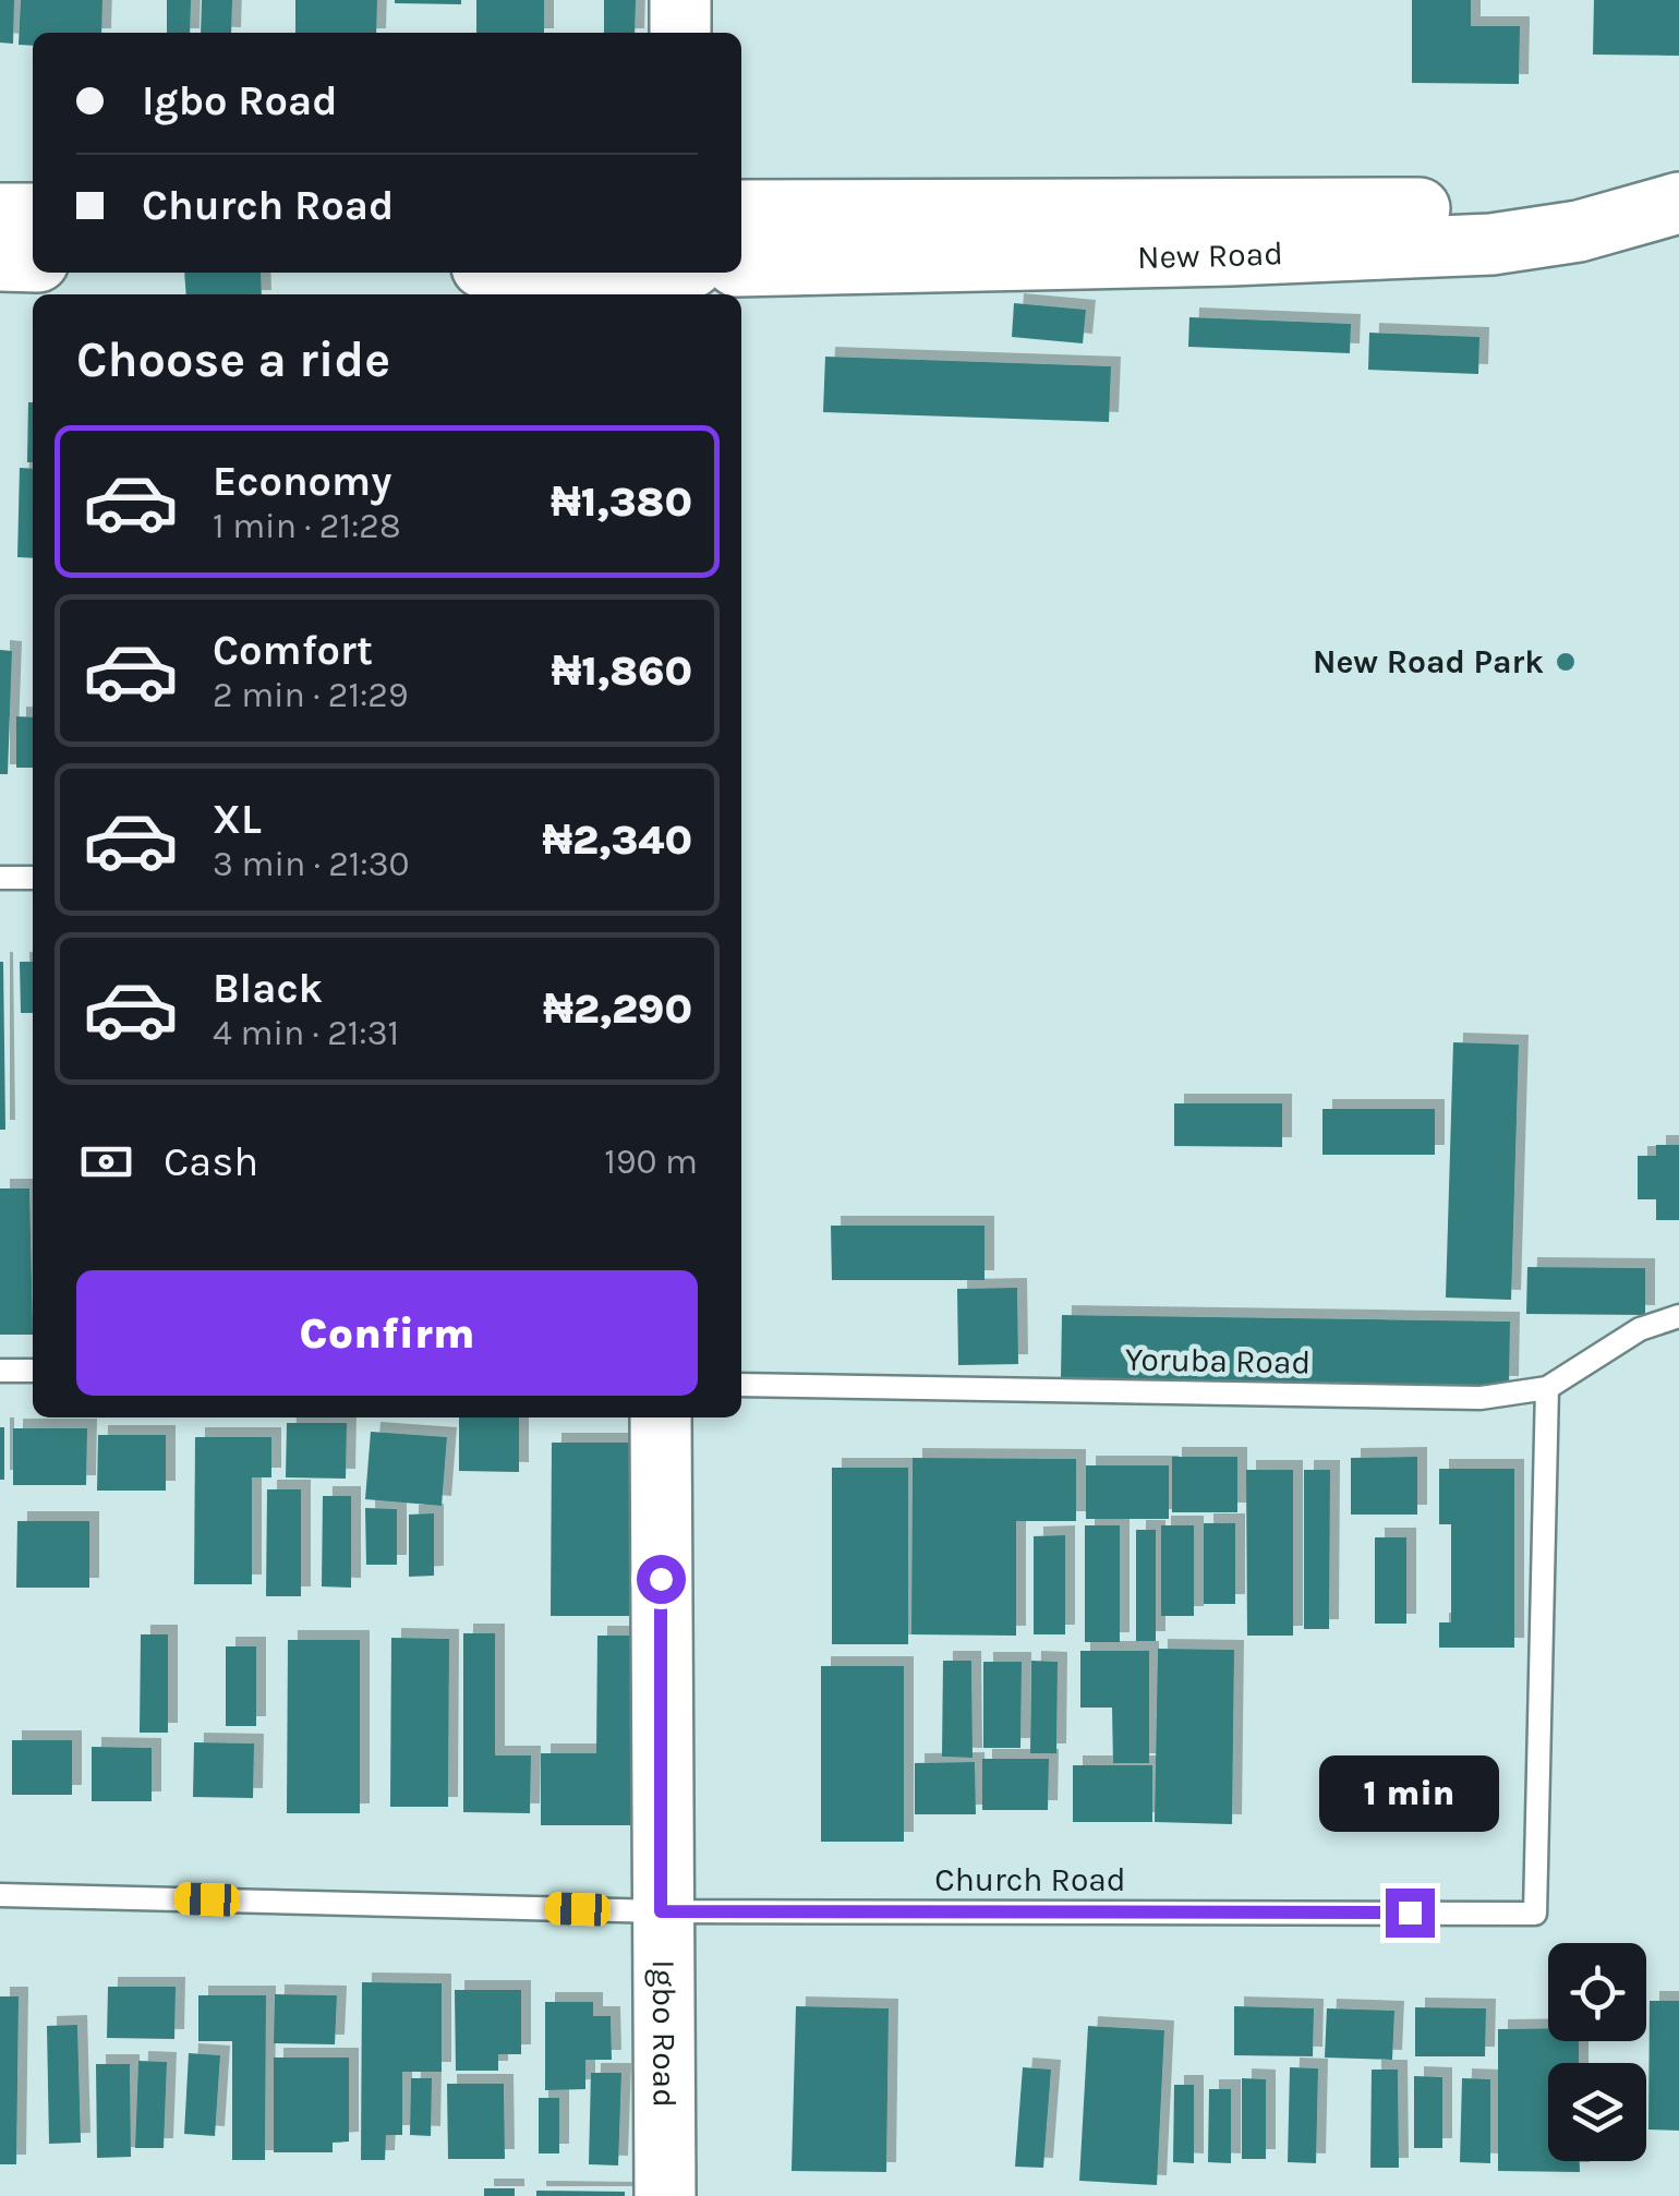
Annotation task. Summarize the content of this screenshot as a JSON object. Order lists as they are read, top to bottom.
{
  "streets": {
    "street": ["New Road", "Igbo Road"],
    "lane": ["Yoruba Road", "Church Road"]
  },
  "crossings": [
    ["Yoruba Road", "Church Road"],
    ["Church Road", "Igbo Road"]
  ],
  "places": ["New Road Park"],
  "page": {
    "banner": ["Igbo Road", "Church Road"],
    "heading": "Choose a ride",
    "list": [
      {
        "name": "Economy",
        "note": "1 min · 21:28",
        "value": "₦1,380"
      },
      {
        "name": "Comfort",
        "note": "2 min · 21:29",
        "value": "₦1,860"
      },
      {
        "name": "XL",
        "note": "3 min · 21:30",
        "value": "₦2,340"
      },
      {
        "name": "Black",
        "note": "4 min · 21:31",
        "value": "₦2,290"
      }
    ],
    "pay": ["Cash", "190 m"],
    "buttons": "Confirm",
    "bubble": "1 min"
  }
}
